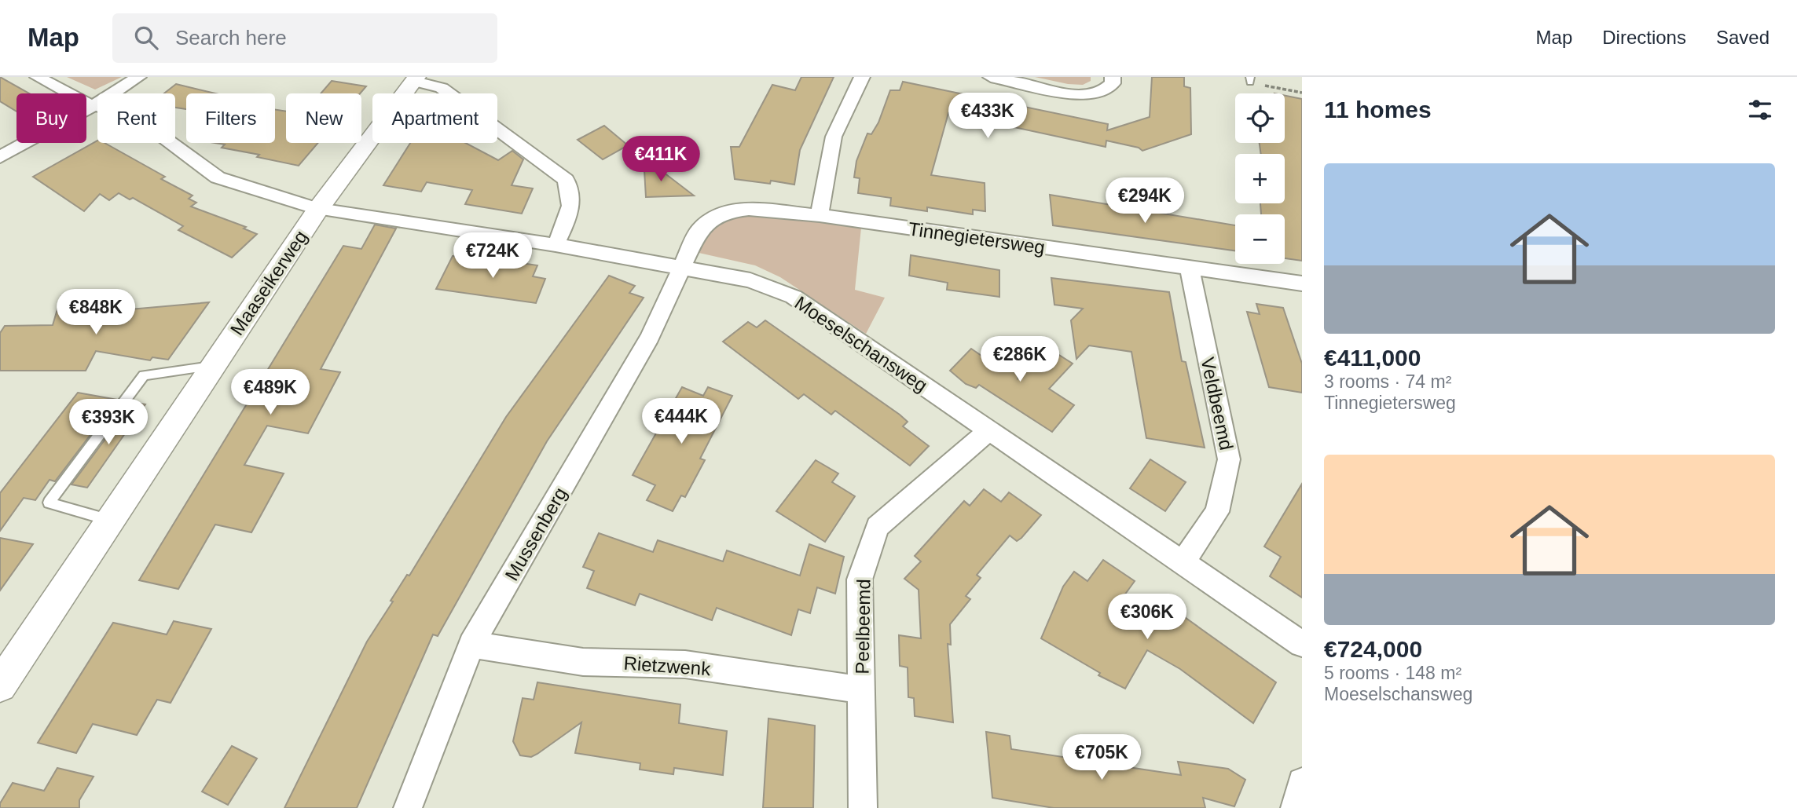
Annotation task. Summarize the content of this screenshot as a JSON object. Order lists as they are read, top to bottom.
{
  "streets": {
    "street": [
      "Tinnegietersweg",
      "Maaseikerweg",
      "Moeselschansweg",
      "Veldbeemd",
      "Mussenberg",
      "Peelbeemd",
      "Rietzwenk"
    ]
  },
  "crossings": [
    ["Tinnegietersweg", "Moeselschansweg"],
    ["Tinnegietersweg", "Veldbeemd"],
    ["Tinnegietersweg", "Mussenberg"],
    ["Maaseikerweg", "Moeselschansweg"],
    ["Moeselschansweg", "Veldbeemd"],
    ["Moeselschansweg", "Mussenberg"],
    ["Moeselschansweg", "Peelbeemd"],
    ["Mussenberg", "Rietzwenk"],
    ["Peelbeemd", "Rietzwenk"]
  ],
  "page": {
    "header": "Map",
    "search": "Search here",
    "nav": ["Map", "Directions", "Saved"],
    "heading": "11 homes",
    "price": [
      "€433K",
      "€411K",
      "€294K",
      "€724K",
      "€848K",
      "€286K",
      "€489K",
      "€444K",
      "€393K",
      "€306K",
      "€705K"
    ],
    "map_buttons": ["+", "−"],
    "chip": [
      "Buy",
      "Rent",
      "Filters",
      "New",
      "Apartment"
    ],
    "list": [
      {
        "name": "€411,000",
        "note": "3 rooms · 74 m² · Tinnegietersweg"
      },
      {
        "name": "€724,000",
        "note": "5 rooms · 148 m² · Moeselschansweg"
      }
    ]
  }
}
